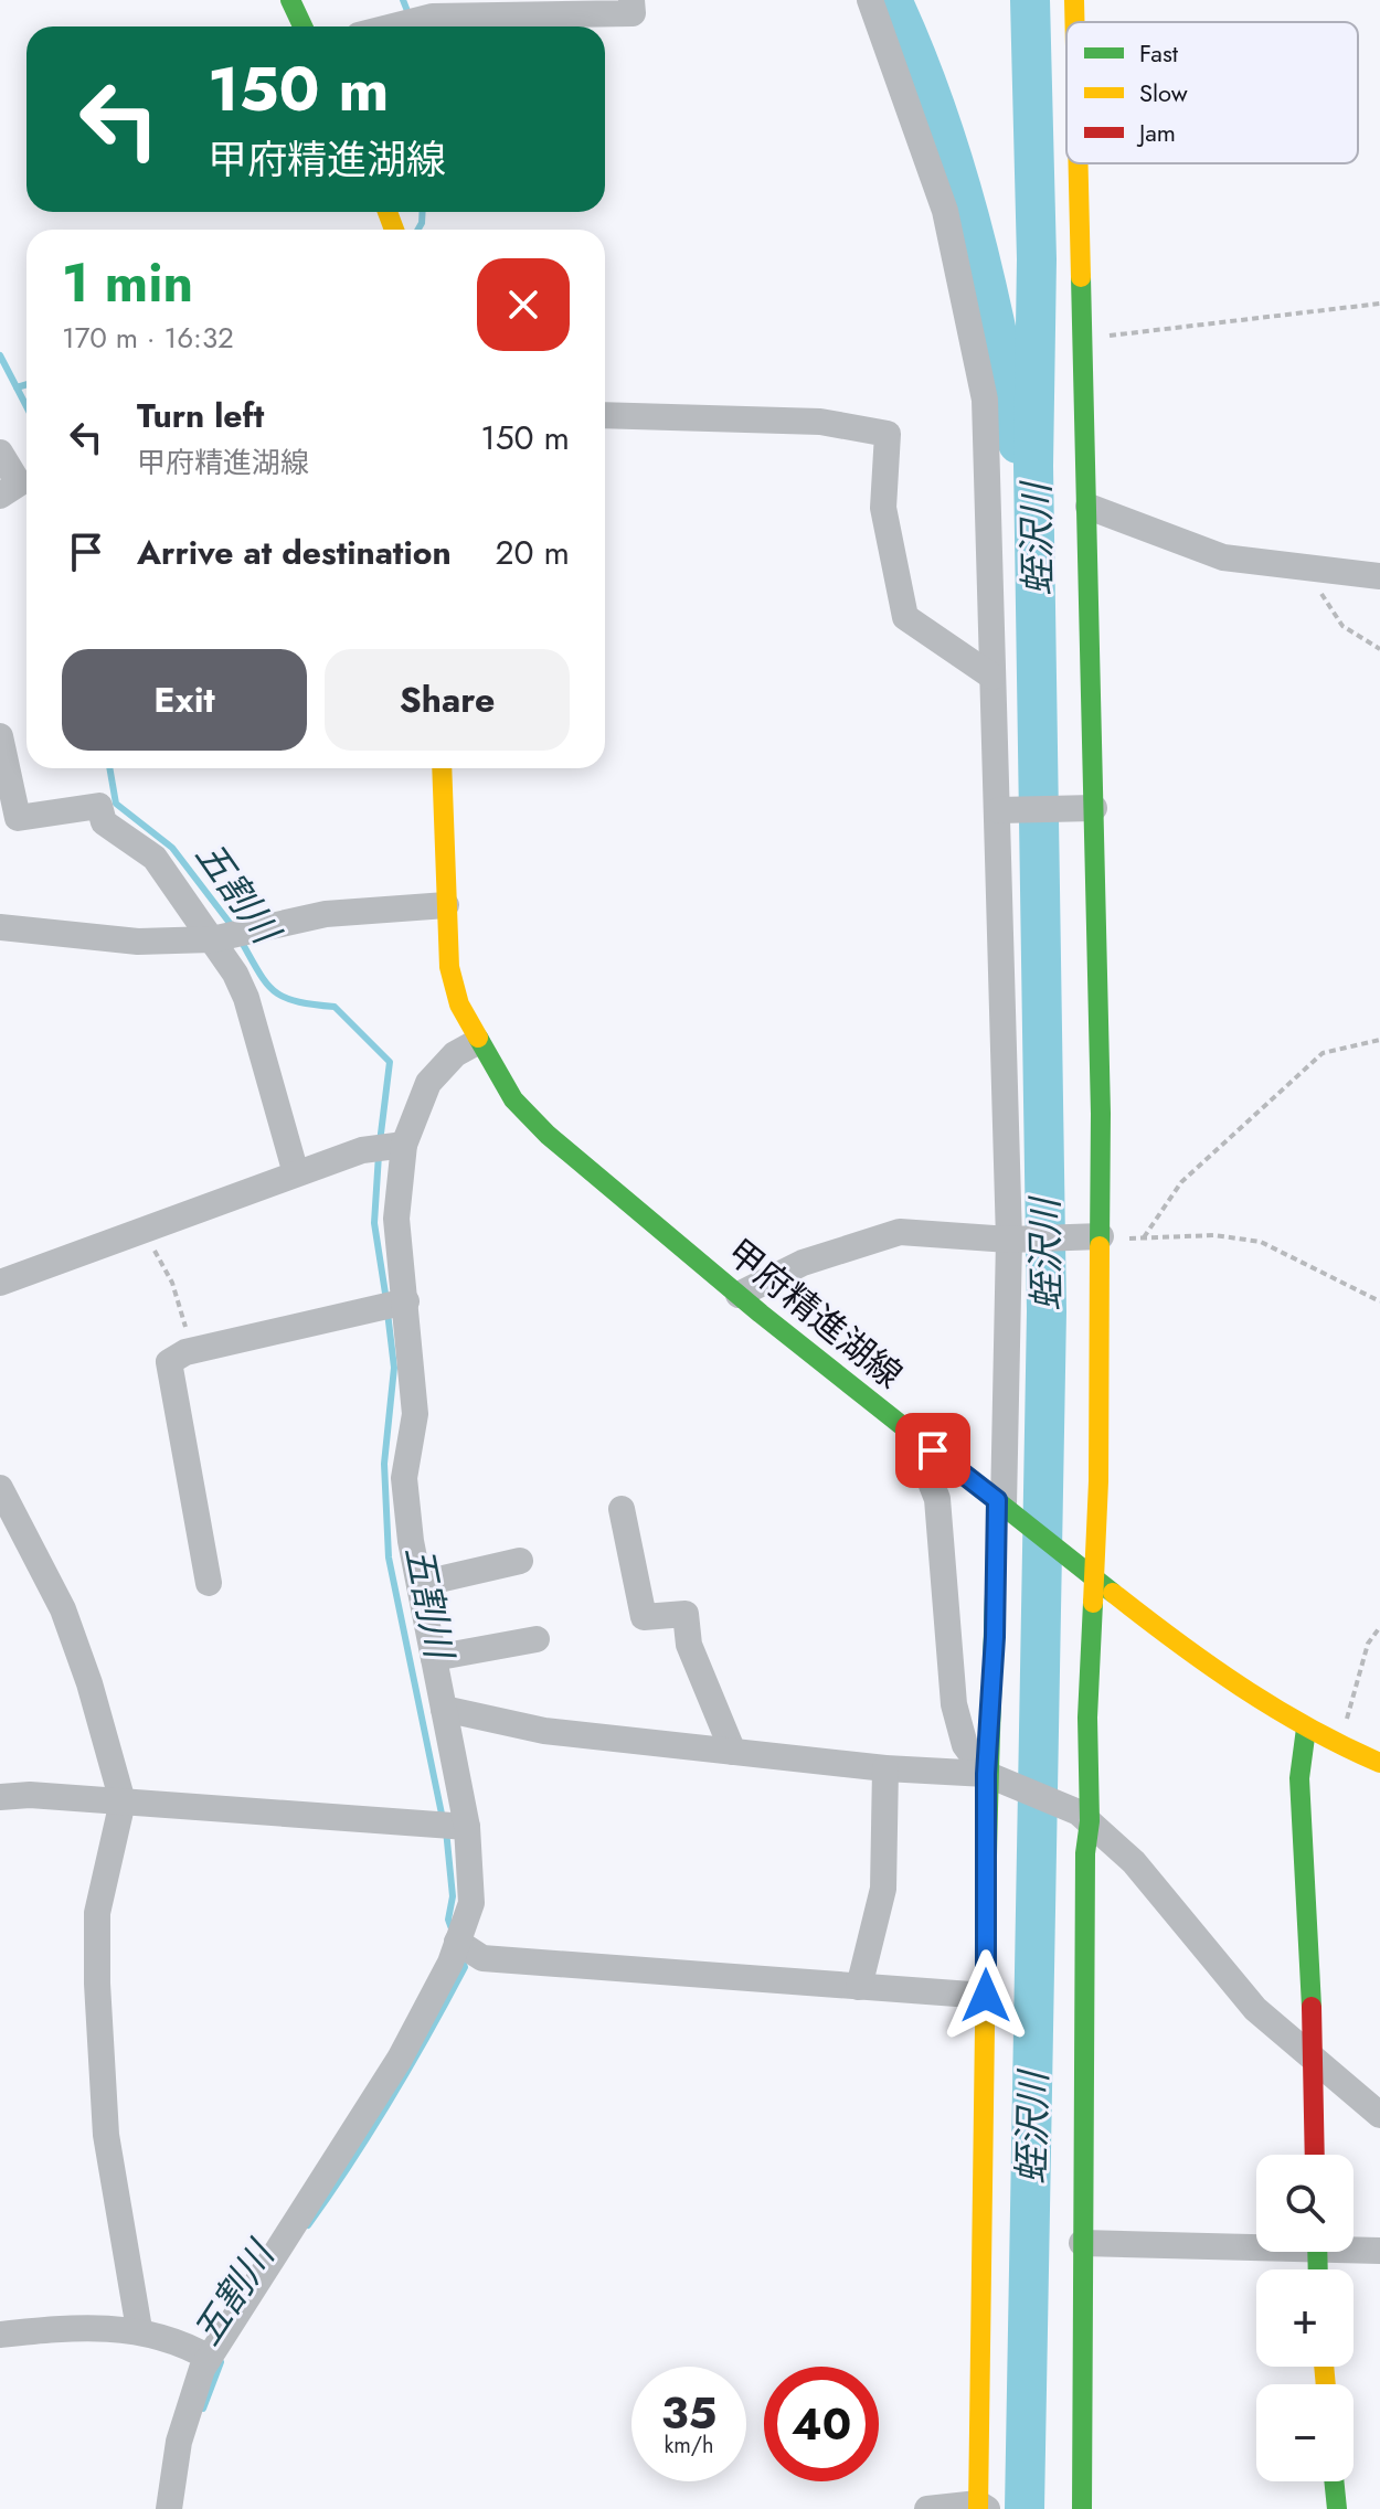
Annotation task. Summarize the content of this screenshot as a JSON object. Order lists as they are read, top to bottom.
{
  "streets": {
    "main road": ["甲府精進湖線"]
  },
  "water": ["蛭沢川", "五割川"],
  "legend": ["Fast", "Slow", "Jam"],
  "page": {
    "turn": ["150 m", "甲府精進湖線"],
    "heading": ["1 min", "170 m · 16:32"],
    "list": [
      {
        "name": "Turn left",
        "note": "甲府精進湖線",
        "value": "150 m"
      },
      {
        "name": "Arrive at destination",
        "value": "20 m"
      }
    ],
    "buttons": ["Exit", "Share"],
    "map_buttons": ["+", "−"],
    "speed": "35 km/h",
    "limit": "40"
  }
}
